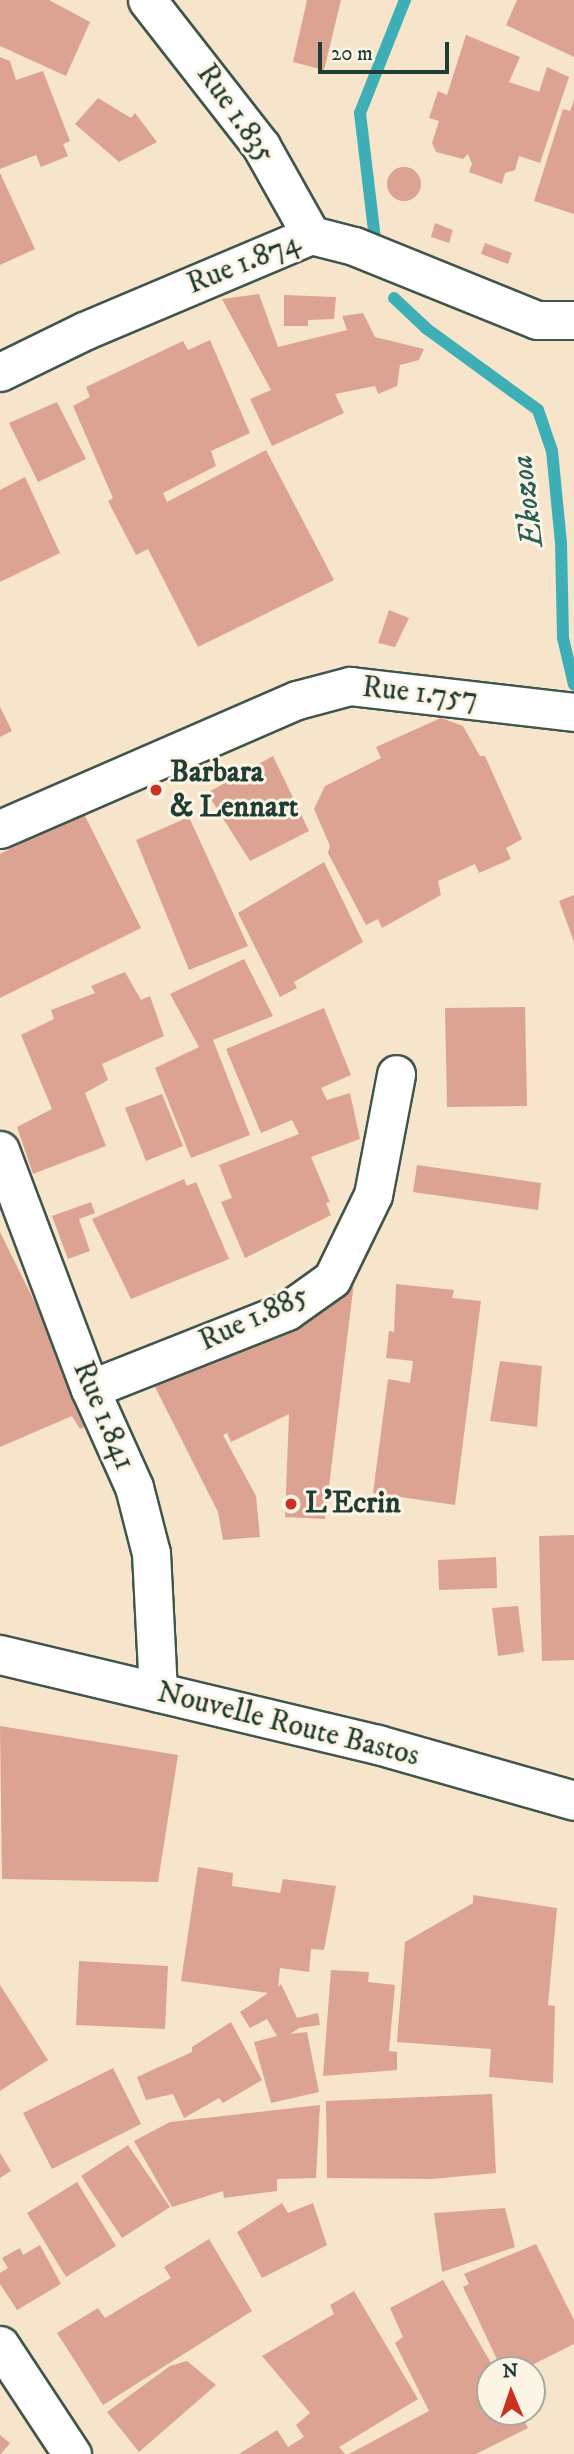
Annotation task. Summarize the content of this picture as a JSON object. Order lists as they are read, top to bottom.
{
  "streets": {
    "main road": ["Nouvelle Route Bastos"],
    "street": [
      "Rue 1.835",
      "Rue 1.874",
      "Rue 1.757",
      "Rue 1.885",
      "Rue 1.841"
    ]
  },
  "crossings": [
    ["Rue 1.835", "Rue 1.874"],
    ["Rue 1.885", "Rue 1.841"],
    ["Rue 1.841", "Nouvelle Route Bastos"]
  ],
  "water": ["Ekozoa"],
  "places": ["Barbara & Lennart", "L’Ecrin"],
  "scale_bar": "20 m",
  "north": "top"
}
